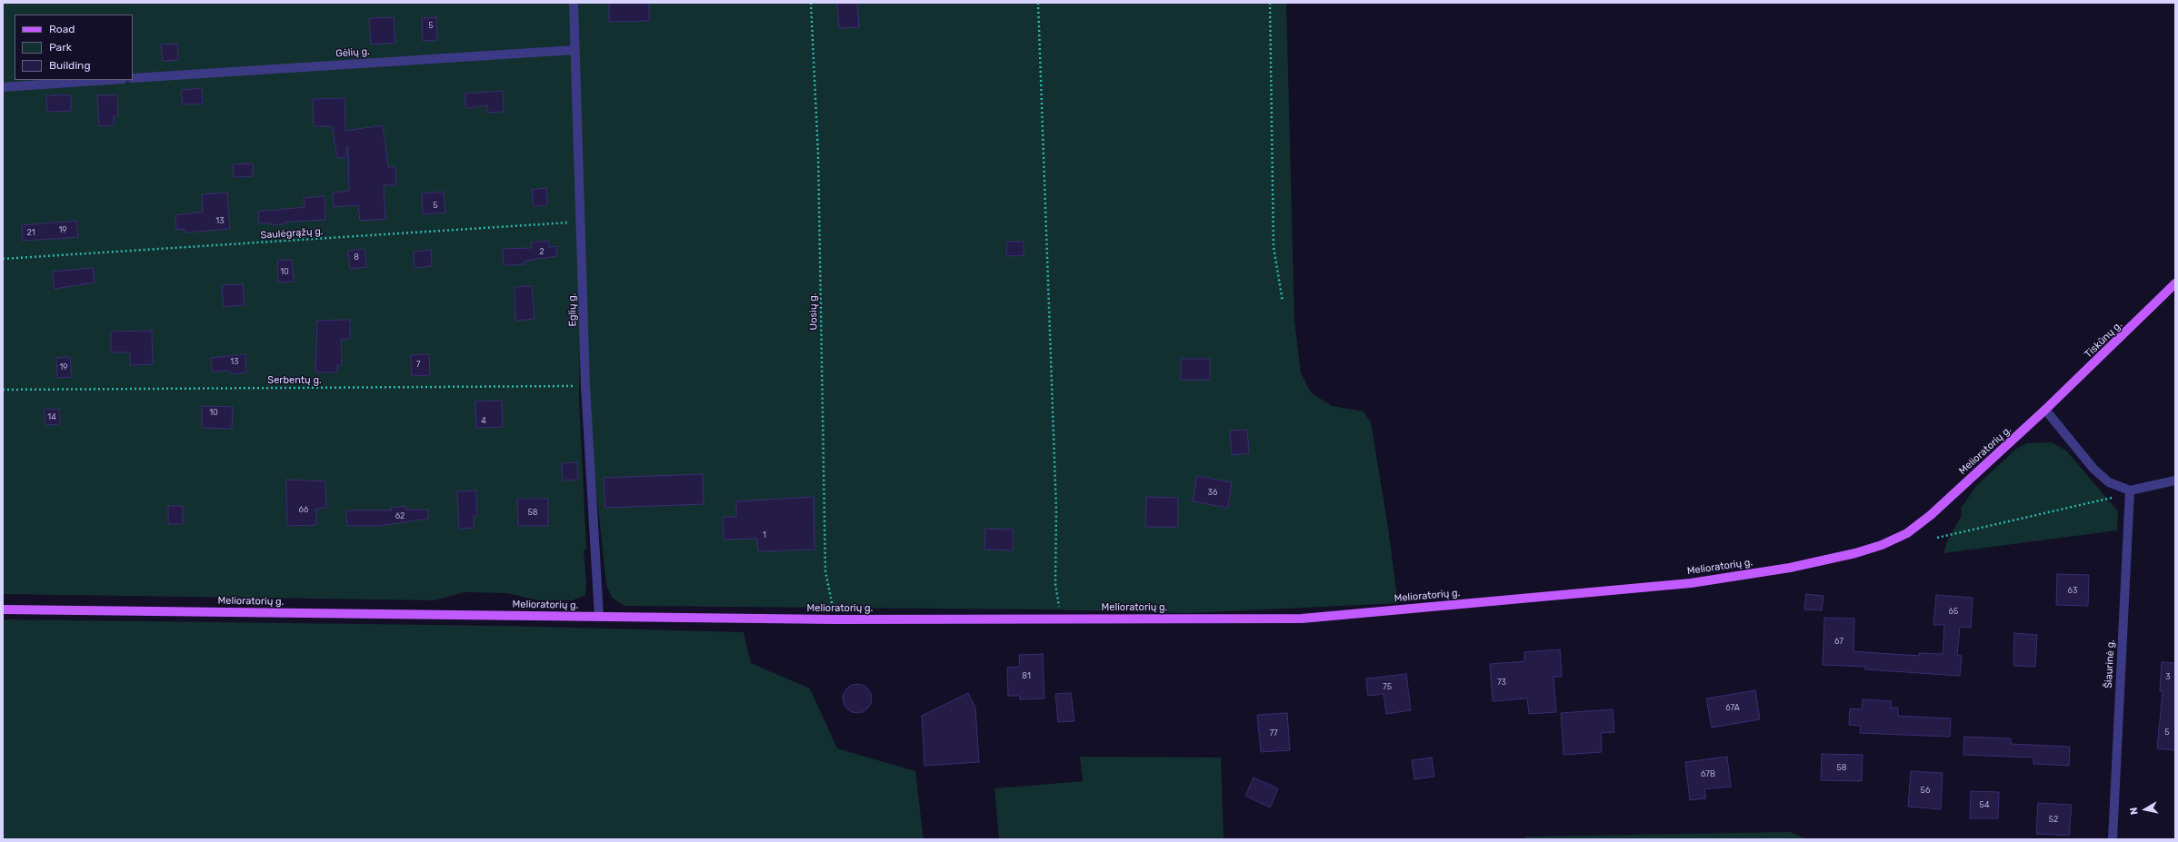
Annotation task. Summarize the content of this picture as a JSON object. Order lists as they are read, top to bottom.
{
  "streets": {
    "main road": ["Tiskūnų g.", "Melioratorių g."],
    "street": ["Gėlių g.", "Eglių g.", "Šiaurinė g."],
    "path": ["Saulėgrąžų g.", "Uosių g.", "Serbentų g."]
  },
  "crossings": [
    ["Gėlių g.", "Eglių g."],
    ["Saulėgrąžų g.", "Eglių g."],
    ["Eglių g.", "Serbentų g."],
    ["Eglių g.", "Melioratorių g."],
    ["Uosių g.", "Melioratorių g."],
    ["Tiskūnų g.", "Melioratorių g."]
  ],
  "house_numbers": [
    "5",
    "5",
    "13",
    "19",
    "21",
    "2",
    "8",
    "10",
    "13",
    "7",
    "19",
    "10",
    "14",
    "4",
    "36",
    "66",
    "58",
    "62",
    "1",
    "63",
    "65",
    "67",
    "81",
    "3",
    "73",
    "75",
    "67A",
    "5",
    "77",
    "58",
    "67B",
    "56",
    "54",
    "52"
  ],
  "legend": ["Road", "Park", "Building"],
  "north": "left"
}
